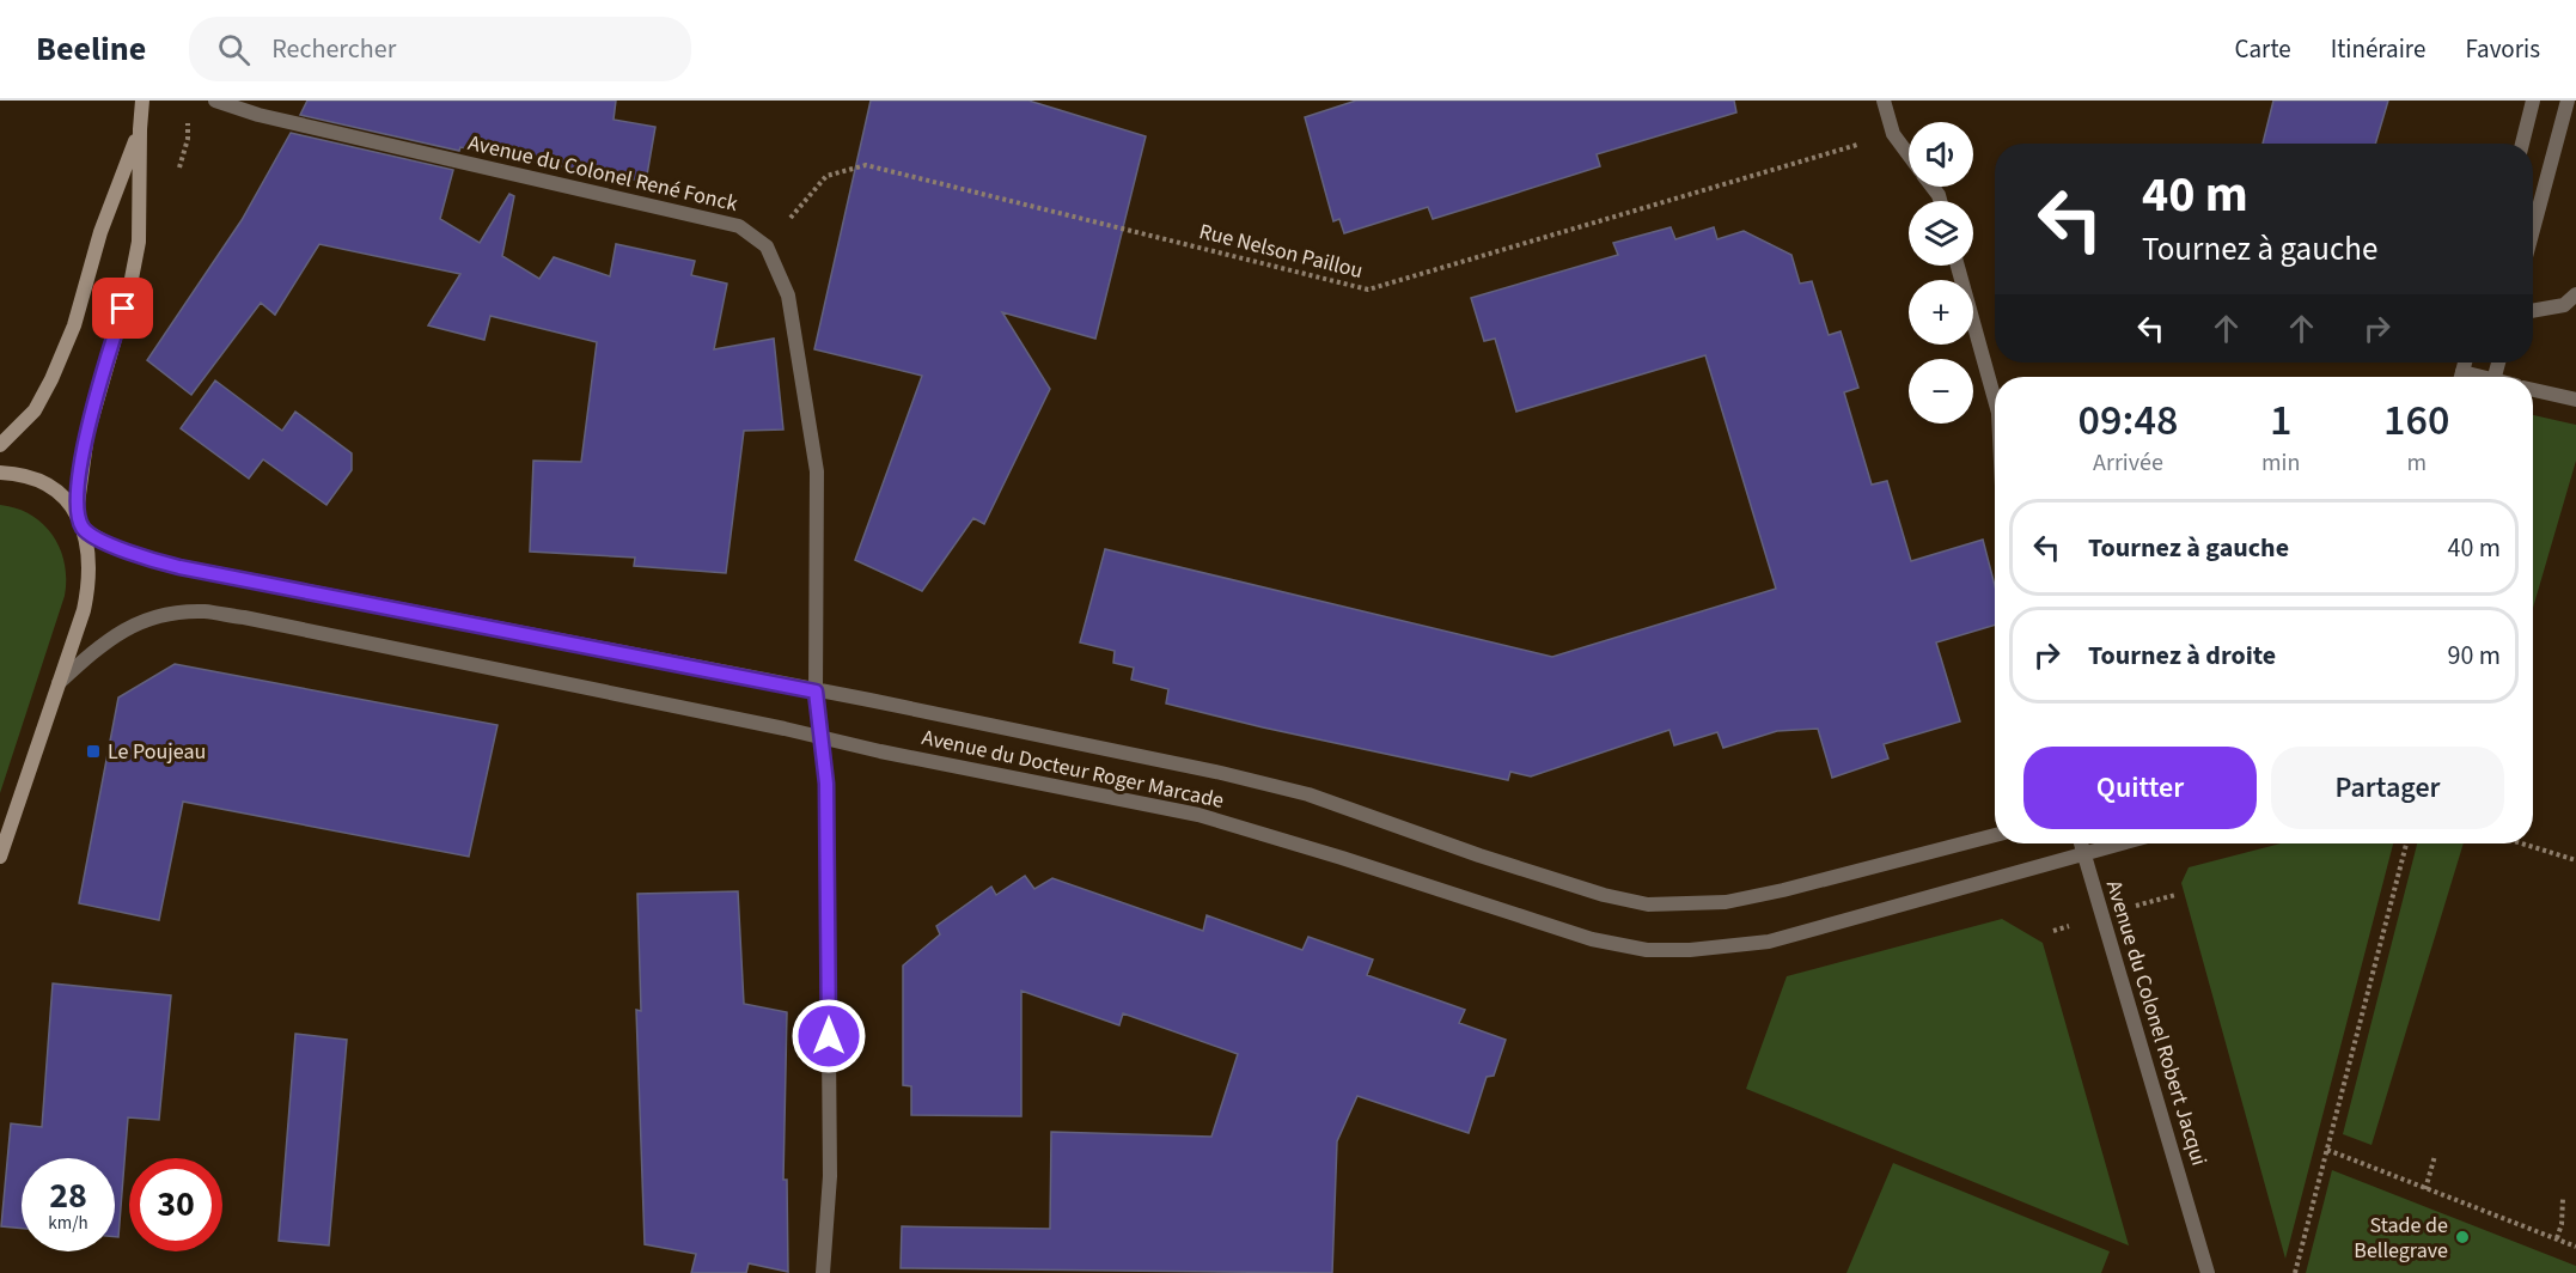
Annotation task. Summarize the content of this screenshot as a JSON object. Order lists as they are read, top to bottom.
{
  "streets": {
    "street": ["Avenue du Colonel René Fonck", "Avenue du Docteur Roger Marcade", "Avenue du Colonel Robert Jacqui"],
    "path": ["Rue Nelson Paillou"]
  },
  "crossings": [
    ["Avenue du Colonel René Fonck", "Rue Nelson Paillou"],
    ["Avenue du Docteur Roger Marcade", "Avenue du Colonel Robert Jacqui"]
  ],
  "places": {
    "transit": ["Le Poujeau"],
    "other": ["Stade de Bellegrave"]
  },
  "page": {
    "header": "Beeline",
    "search": "Rechercher",
    "nav": ["Carte", "Itinéraire", "Favoris"],
    "map_buttons": ["+", "−"],
    "turn": ["40 m", "Tournez à gauche"],
    "eta": [
      "09:48",
      "Arrivée",
      "1",
      "min",
      "160",
      "m"
    ],
    "list": [
      {
        "name": "Tournez à gauche",
        "value": "40 m"
      },
      {
        "name": "Tournez à droite",
        "value": "90 m"
      }
    ],
    "buttons": ["Quitter", "Partager"],
    "speed": "28 km/h",
    "limit": "30"
  }
}
